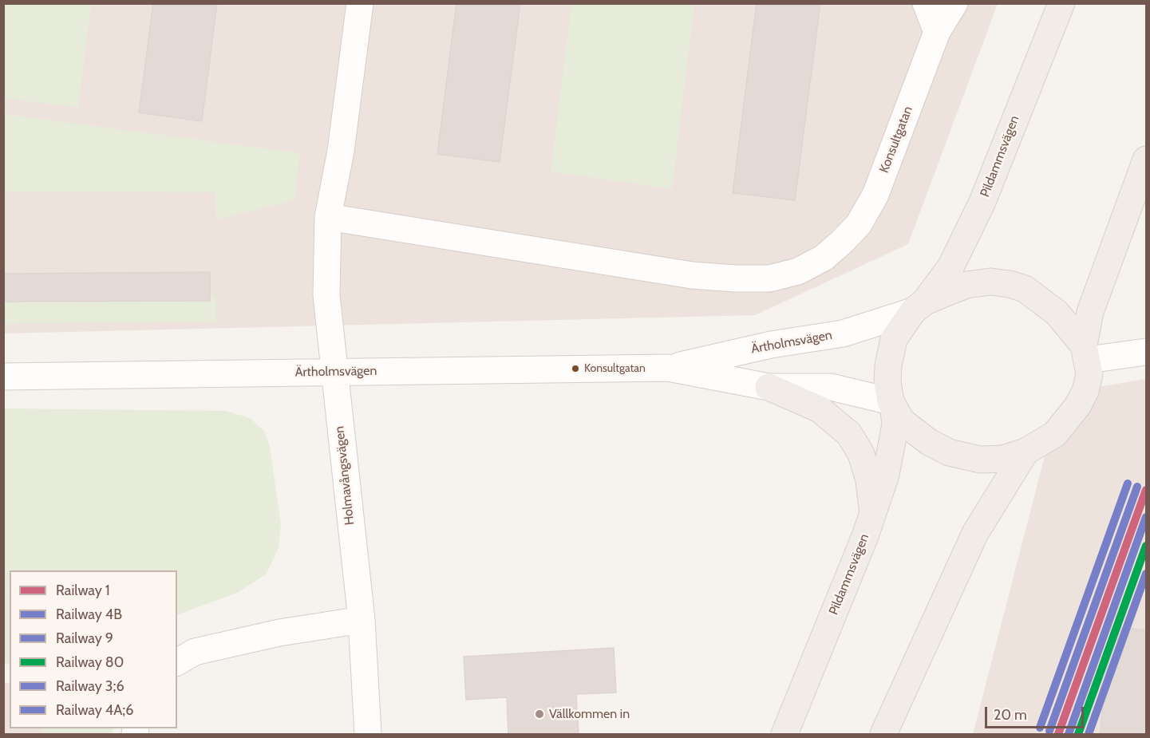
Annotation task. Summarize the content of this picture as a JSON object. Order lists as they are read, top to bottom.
{
  "streets": {
    "main road": ["Pildammsvägen", "Ärtholmsvägen"],
    "street": ["Konsultgatan", "Holmavångsvägen"]
  },
  "crossings": [
    ["Konsultgatan", "Holmavångsvägen"],
    ["Pildammsvägen", "Ärtholmsvägen"],
    ["Ärtholmsvägen", "Holmavångsvägen"]
  ],
  "places": ["Konsultgatan", "Vällkommen in"],
  "lines": [
    "rail line 3;6",
    "rail line 9",
    "rail line 1",
    "rail line 4B",
    "rail line 80",
    "rail line 4A;6"
  ],
  "legend": [
    "Railway 1",
    "Railway 4B",
    "Railway 9",
    "Railway 80",
    "Railway 3;6",
    "Railway 4A;6"
  ],
  "scale_bar": "20 m"
}
